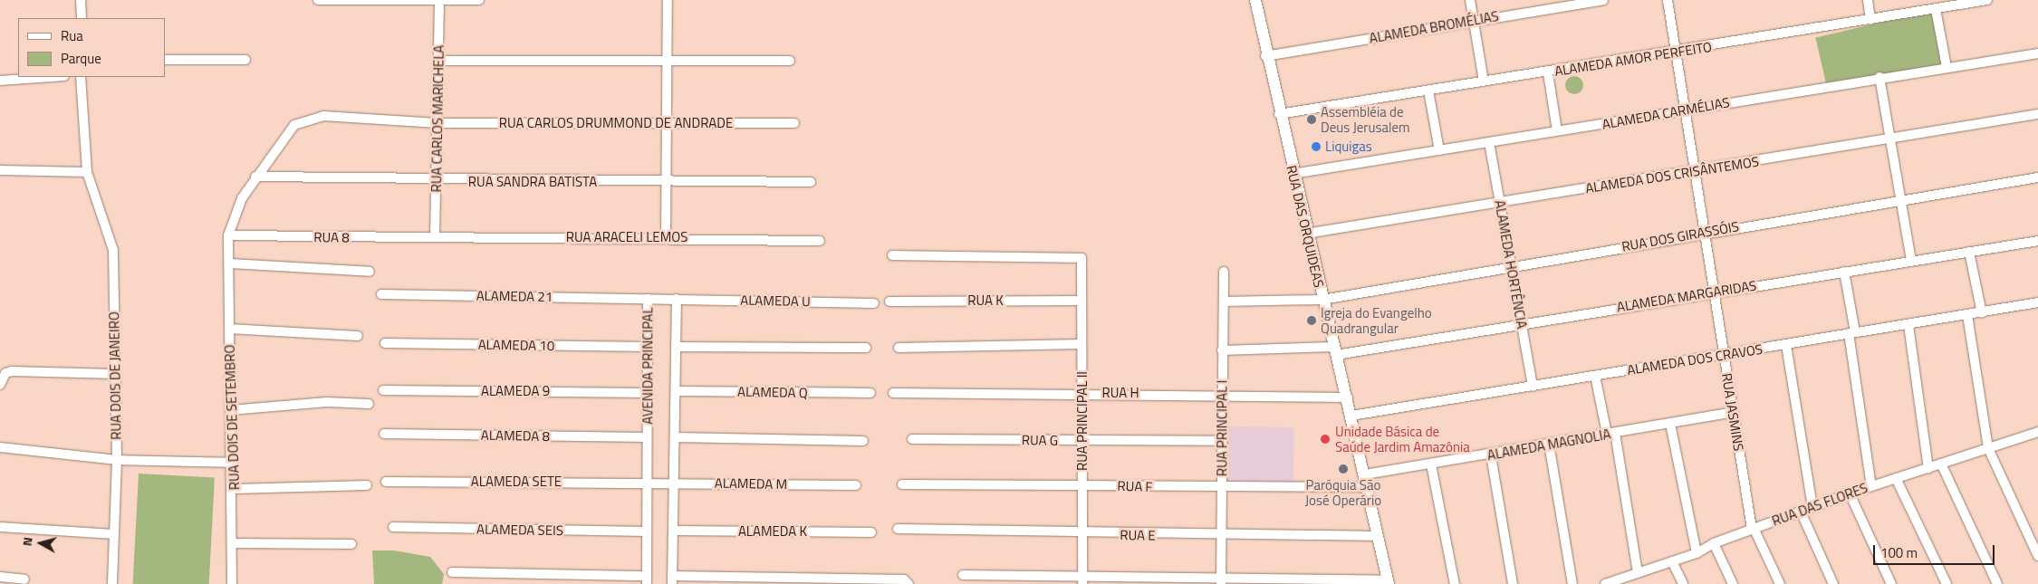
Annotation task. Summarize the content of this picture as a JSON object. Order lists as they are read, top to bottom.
{
  "streets": {
    "street": [
      "ALAMEDA BROMÉLIAS",
      "ALAMEDA AMOR PERFEITO",
      "ALAMEDA CARMÉLIAS",
      "RUA CARLOS MARICHELA",
      "RUA CARLOS DRUMMOND DE ANDRADE",
      "ALAMEDA DOS CRISÂNTEMOS",
      "RUA SANDRA BATISTA",
      "RUA DAS ORQUIDEAS",
      "RUA DOS GIRASSÓIS",
      "RUA 8",
      "RUA ARACELI LEMOS",
      "ALAMEDA HORTÊNCIA",
      "ALAMEDA 21",
      "ALAMEDA MARGARIDAS",
      "ALAMEDA U",
      "RUA K",
      "ALAMEDA 10",
      "ALAMEDA DOS CRAVOS",
      "AVENIDA PRINCIPAL",
      "RUA DOIS DE JANEIRO",
      "ALAMEDA 9",
      "ALAMEDA Q",
      "RUA H",
      "RUA JASMINS",
      "RUA DOIS DE SETEMBRO",
      "RUA PRINCIPAL II",
      "RUA PRINCIPAL I",
      "ALAMEDA 8",
      "RUA G",
      "ALAMEDA MAGNOLIA",
      "ALAMEDA SETE",
      "ALAMEDA M",
      "RUA F",
      "RUA DAS FLORES",
      "ALAMEDA SEIS",
      "ALAMEDA K",
      "RUA E"
    ]
  },
  "crossings": [
    ["ALAMEDA BROMÉLIAS", "RUA DAS ORQUIDEAS"],
    ["ALAMEDA AMOR PERFEITO", "RUA DAS ORQUIDEAS"],
    ["ALAMEDA AMOR PERFEITO", "RUA JASMINS"],
    ["ALAMEDA CARMÉLIAS", "RUA DAS ORQUIDEAS"],
    ["ALAMEDA CARMÉLIAS", "ALAMEDA HORTÊNCIA"],
    ["ALAMEDA CARMÉLIAS", "RUA JASMINS"],
    ["RUA CARLOS MARICHELA", "RUA CARLOS DRUMMOND DE ANDRADE"],
    ["RUA CARLOS MARICHELA", "RUA SANDRA BATISTA"],
    ["RUA CARLOS MARICHELA", "RUA 8"],
    ["RUA CARLOS MARICHELA", "RUA ARACELI LEMOS"],
    ["RUA CARLOS DRUMMOND DE ANDRADE", "RUA DOIS DE SETEMBRO"],
    ["ALAMEDA DOS CRISÂNTEMOS", "RUA DAS ORQUIDEAS"],
    ["ALAMEDA DOS CRISÂNTEMOS", "ALAMEDA HORTÊNCIA"],
    ["ALAMEDA DOS CRISÂNTEMOS", "RUA JASMINS"],
    ["RUA SANDRA BATISTA", "RUA DOIS DE SETEMBRO"],
    ["RUA DAS ORQUIDEAS", "RUA DOS GIRASSÓIS"],
    ["RUA DAS ORQUIDEAS", "ALAMEDA MARGARIDAS"],
    ["RUA DAS ORQUIDEAS", "ALAMEDA DOS CRAVOS"],
    ["RUA DAS ORQUIDEAS", "RUA H"],
    ["RUA DAS ORQUIDEAS", "ALAMEDA MAGNOLIA"],
    ["RUA DAS ORQUIDEAS", "RUA F"],
    ["RUA DAS ORQUIDEAS", "RUA E"],
    ["RUA DOS GIRASSÓIS", "ALAMEDA HORTÊNCIA"],
    ["RUA DOS GIRASSÓIS", "RUA JASMINS"],
    ["RUA DOS GIRASSÓIS", "RUA PRINCIPAL I"],
    ["RUA 8", "RUA ARACELI LEMOS"],
    ["RUA 8", "RUA DOIS DE SETEMBRO"],
    ["ALAMEDA HORTÊNCIA", "ALAMEDA MARGARIDAS"],
    ["ALAMEDA HORTÊNCIA", "ALAMEDA DOS CRAVOS"],
    ["ALAMEDA 21", "AVENIDA PRINCIPAL"],
    ["ALAMEDA MARGARIDAS", "RUA JASMINS"],
    ["ALAMEDA MARGARIDAS", "RUA PRINCIPAL I"],
    ["ALAMEDA U", "AVENIDA PRINCIPAL"],
    ["RUA K", "RUA PRINCIPAL II"],
    ["ALAMEDA 10", "AVENIDA PRINCIPAL"],
    ["ALAMEDA DOS CRAVOS", "RUA JASMINS"],
    ["AVENIDA PRINCIPAL", "ALAMEDA 9"],
    ["AVENIDA PRINCIPAL", "ALAMEDA Q"],
    ["AVENIDA PRINCIPAL", "ALAMEDA 8"],
    ["AVENIDA PRINCIPAL", "ALAMEDA SETE"],
    ["AVENIDA PRINCIPAL", "ALAMEDA M"],
    ["AVENIDA PRINCIPAL", "ALAMEDA SEIS"],
    ["AVENIDA PRINCIPAL", "ALAMEDA K"],
    ["RUA H", "RUA PRINCIPAL II"],
    ["RUA H", "RUA PRINCIPAL I"],
    ["RUA JASMINS", "ALAMEDA MAGNOLIA"],
    ["RUA JASMINS", "RUA DAS FLORES"],
    ["RUA PRINCIPAL II", "RUA G"],
    ["RUA PRINCIPAL II", "RUA F"],
    ["RUA PRINCIPAL II", "RUA E"],
    ["RUA PRINCIPAL I", "RUA G"],
    ["RUA PRINCIPAL I", "RUA F"],
    ["RUA PRINCIPAL I", "RUA E"],
    ["ALAMEDA SETE", "ALAMEDA M"]
  ],
  "places": [
    "Assembléia de Deus Jerusalem",
    "Liquigas",
    "Igreja do Evangelho Quadrangular",
    "Unidade Básica de Saúde Jardim Amazônia",
    "Paróquia São José Operário"
  ],
  "legend": ["Rua", "Parque"],
  "scale_bar": "100 m",
  "north": "left"
}
